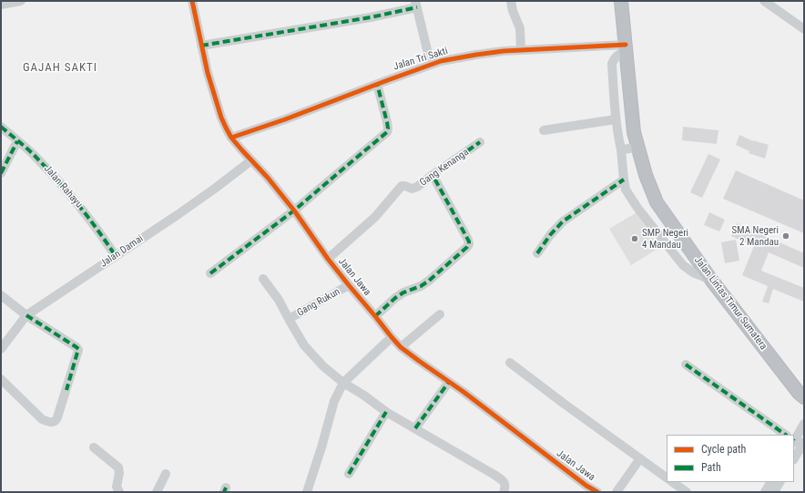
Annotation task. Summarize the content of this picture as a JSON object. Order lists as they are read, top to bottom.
{
  "streets": {
    "highway": ["Jalan Lintas Timur Sumatera"],
    "street": [
      "Jalan Tri Sakti",
      "Gang Kenanga",
      "Jalan Rahayu",
      "Jalan Damai",
      "Jalan Jawa",
      "Gang Rukun"
    ]
  },
  "crossings": [
    ["Jalan Tri Sakti", "Jalan Jawa"],
    ["Jalan Tri Sakti", "Jalan Lintas Timur Sumatera"],
    ["Gang Kenanga", "Jalan Jawa"],
    ["Jalan Rahayu", "Jalan Damai"],
    ["Jalan Damai", "Jalan Jawa"],
    ["Jalan Jawa", "Gang Rukun"]
  ],
  "districts": ["GAJAH SAKTI"],
  "places": ["SMA Negeri 2 Mandau", "SMP Negeri 4 Mandau"],
  "legend": ["Cycle path", "Path"]
}
